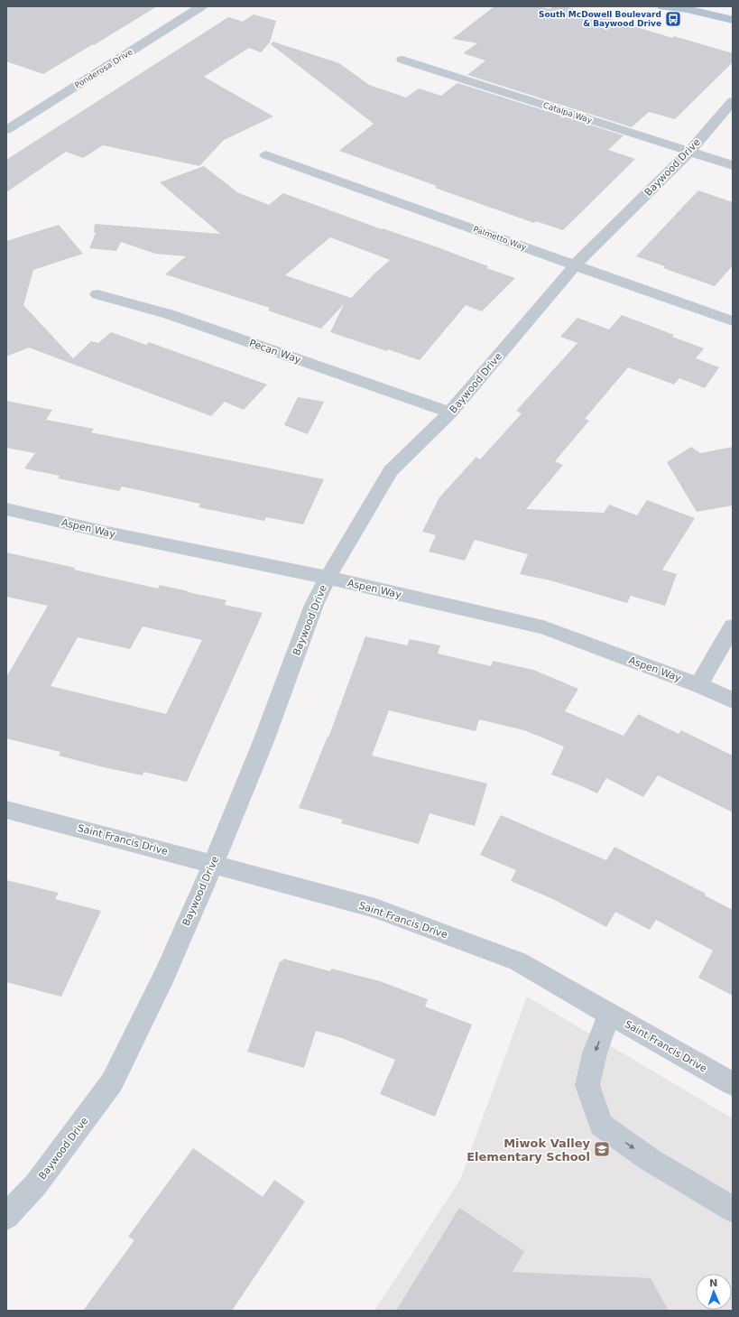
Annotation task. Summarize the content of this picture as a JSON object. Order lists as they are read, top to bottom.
{
  "streets": {
    "street": [
      "Ponderosa Drive",
      "Catalpa Way",
      "Baywood Drive",
      "Palmetto Way",
      "Pecan Way",
      "Aspen Way",
      "Saint Francis Drive"
    ]
  },
  "crossings": [
    ["Catalpa Way", "Baywood Drive"],
    ["Baywood Drive", "Palmetto Way"],
    ["Baywood Drive", "Pecan Way"],
    ["Baywood Drive", "Aspen Way"],
    ["Baywood Drive", "Saint Francis Drive"]
  ],
  "places": {
    "bus stop": ["South McDowell Boulevard & Baywood Drive"],
    "school or university": ["Miwok Valley Elementary School"]
  },
  "north": "top"
}
